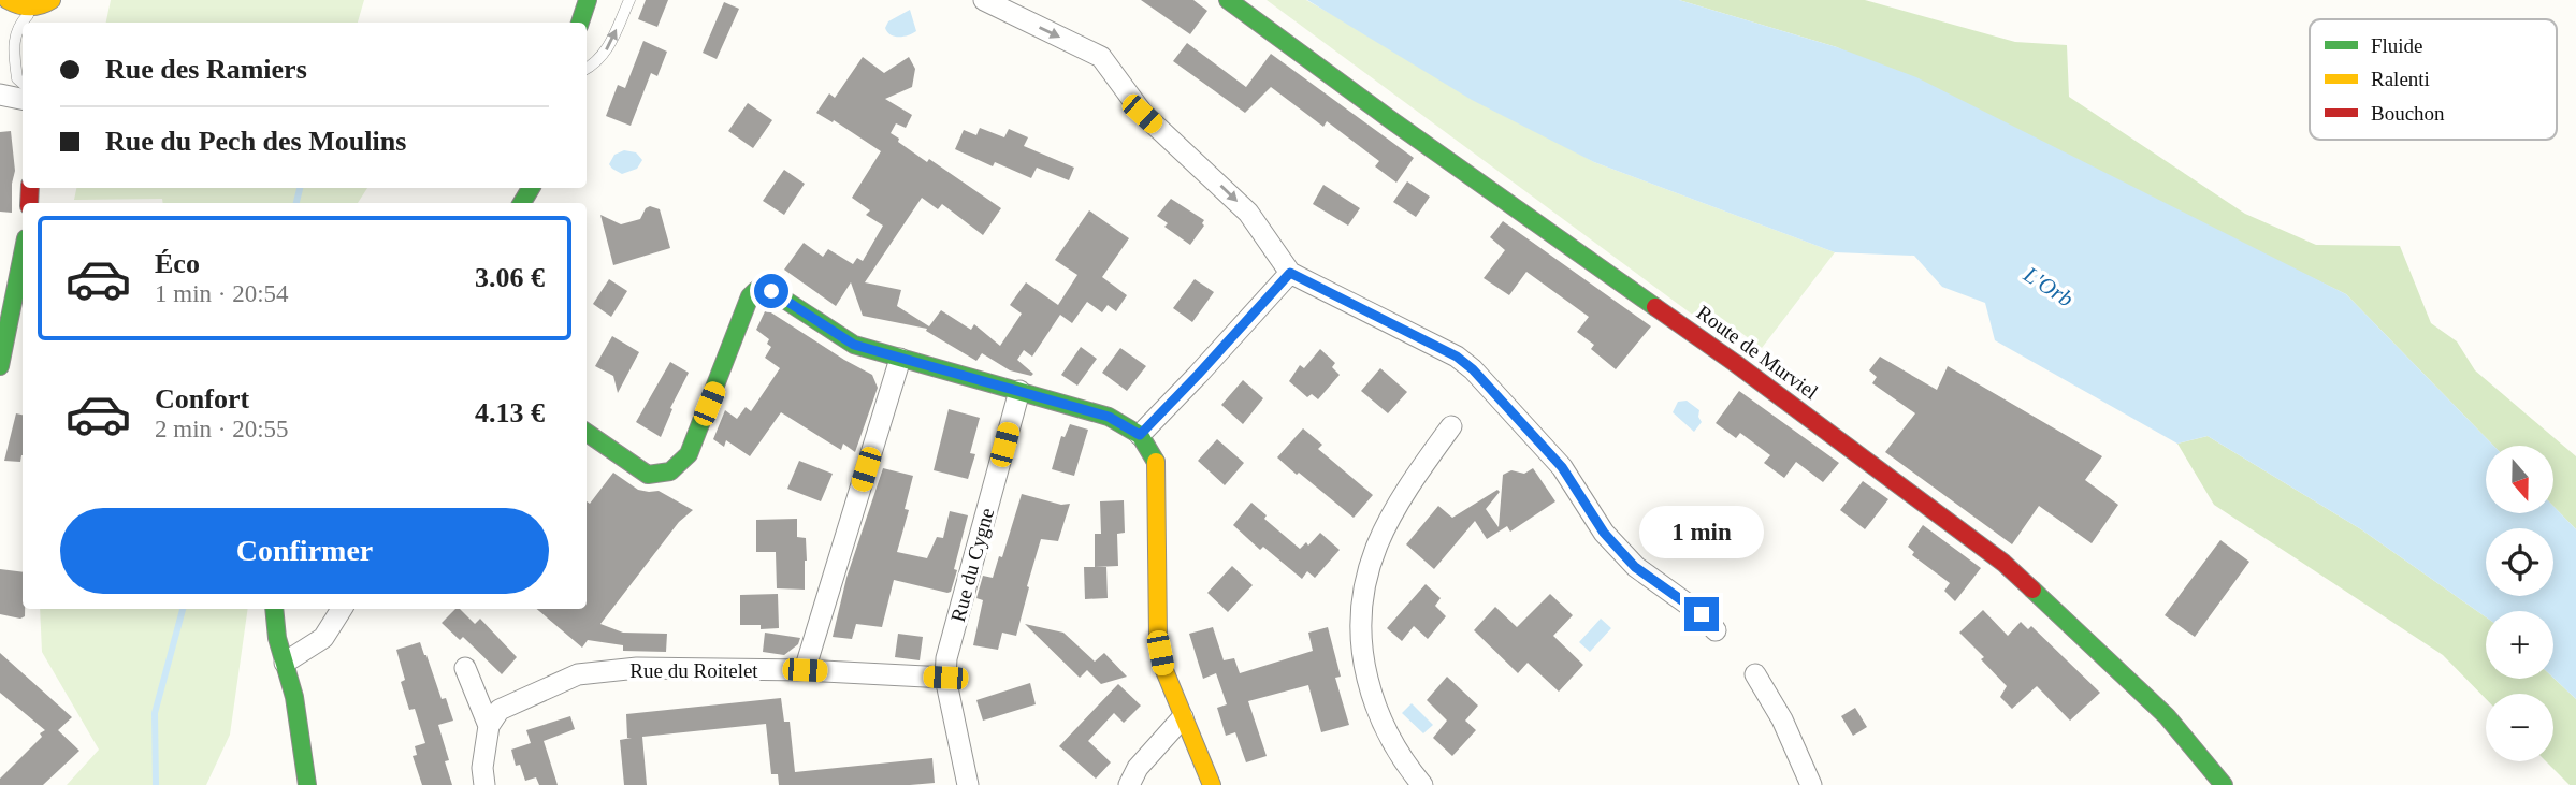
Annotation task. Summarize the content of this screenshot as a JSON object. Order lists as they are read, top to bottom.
{
  "streets": {
    "street": ["Route de Murviel", "Rue du Cygne", "Rue du Roitelet"]
  },
  "crossings": [
    ["Rue du Cygne", "Rue du Roitelet"]
  ],
  "water": ["L'Orb"],
  "legend": ["Fluide", "Ralenti", "Bouchon"],
  "north": "bottom",
  "page": {
    "banner": ["Rue des Ramiers", "Rue du Pech des Moulins"],
    "list": [
      {
        "name": "Éco",
        "note": "1 min · 20:54",
        "value": "3.06 €"
      },
      {
        "name": "Confort",
        "note": "2 min · 20:55",
        "value": "4.13 €"
      }
    ],
    "map_buttons": ["+", "−"],
    "buttons": "Confirmer",
    "bubble": "1 min"
  }
}
